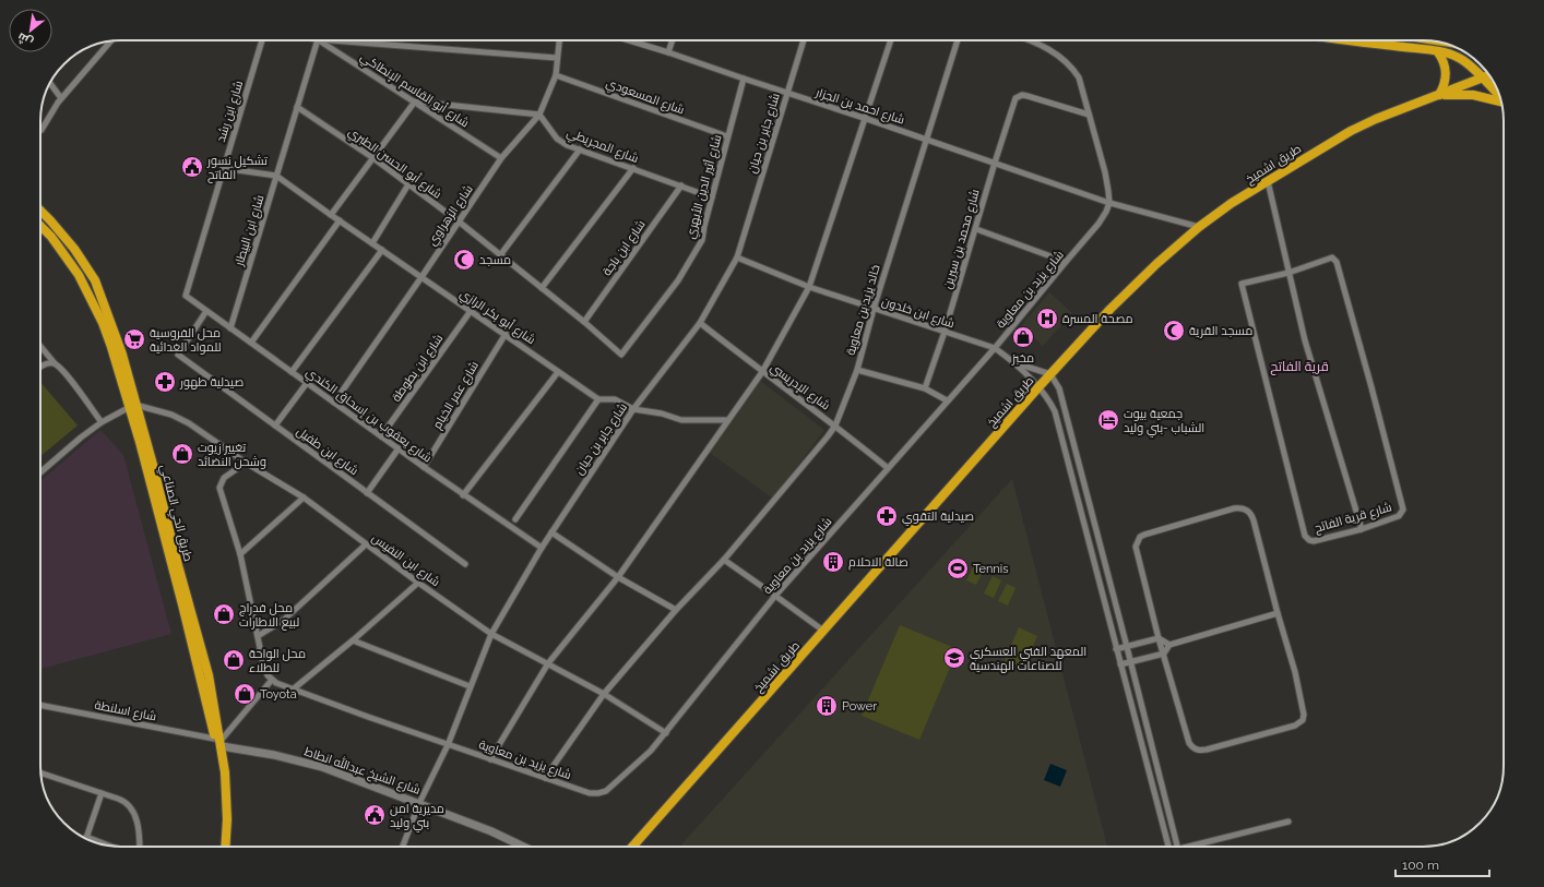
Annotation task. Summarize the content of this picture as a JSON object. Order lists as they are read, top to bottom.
{
  "streets": {
    "highway": ["طريق اشميخ", "طريق الحي الصناعي"],
    "main road": ["شارع الشيخ عبدالله انطاط"],
    "street": [
      "شارع أبو القاسم الإنطاكي",
      "شارع المسعودي",
      "شارع احمد بن الجزار",
      "شارع ابن رشد",
      "شارع جابر بن حيان",
      "شارع المجريطي",
      "شارع أبو الحسن الطبري",
      "شارع أثير الدين الأبهري",
      "شارع الزهراوي",
      "شارع ابن البيطار",
      "شارع محمد بن سيرين",
      "شارع ابن باجة",
      "شارع يزيد بن معاوية",
      "خالد يزيد بن معاوية",
      "شارع ابن خلدون",
      "شارع أبو بكر الرازي",
      "شارع ابن بطوطة",
      "شارع الإدريسي",
      "شارع عمر الخيام",
      "شارع يعقوب بن إسحاق الكندي",
      "شارع ابن طفيل",
      "شارع قرية الفاتح",
      "شارع ابن النفيس",
      "شارع اسلنطة"
    ]
  },
  "crossings": [
    ["شارع أبو القاسم الإنطاكي", "شارع الزهراوي"],
    ["شارع المسعودي", "شارع أثير الدين الأبهري"],
    ["شارع المسعودي", "شارع الزهراوي"],
    ["شارع احمد بن الجزار", "شارع جابر بن حيان"],
    ["شارع احمد بن الجزار", "طريق اشميخ"],
    ["شارع احمد بن الجزار", "شارع أثير الدين الأبهري"],
    ["شارع احمد بن الجزار", "شارع محمد بن سيرين"],
    ["شارع احمد بن الجزار", "شارع يزيد بن معاوية"],
    ["شارع احمد بن الجزار", "خالد يزيد بن معاوية"],
    ["شارع ابن رشد", "شارع يعقوب بن إسحاق الكندي"],
    ["شارع جابر بن حيان", "شارع يزيد بن معاوية"],
    ["شارع جابر بن حيان", "شارع ابن خلدون"],
    ["شارع جابر بن حيان", "شارع أبو بكر الرازي"],
    ["شارع جابر بن حيان", "شارع الإدريسي"],
    ["شارع جابر بن حيان", "شارع يعقوب بن إسحاق الكندي"],
    ["شارع جابر بن حيان", "شارع ابن النفيس"],
    ["شارع جابر بن حيان", "شارع الشيخ عبدالله انطاط"],
    ["شارع المجريطي", "شارع أثير الدين الأبهري"],
    ["شارع المجريطي", "شارع الزهراوي"],
    ["شارع المجريطي", "شارع ابن باجة"],
    ["شارع أبو الحسن الطبري", "شارع أثير الدين الأبهري"],
    ["شارع أبو الحسن الطبري", "شارع الزهراوي"],
    ["شارع أبو الحسن الطبري", "شارع ابن البيطار"],
    ["شارع أبو الحسن الطبري", "شارع ابن باجة"],
    ["شارع الزهراوي", "شارع أبو بكر الرازي"],
    ["شارع الزهراوي", "شارع يعقوب بن إسحاق الكندي"],
    ["شارع ابن البيطار", "شارع أبو بكر الرازي"],
    ["شارع ابن البيطار", "شارع يعقوب بن إسحاق الكندي"],
    ["شارع محمد بن سيرين", "شارع ابن خلدون"],
    ["شارع يزيد بن معاوية", "خالد يزيد بن معاوية"],
    ["شارع يزيد بن معاوية", "شارع ابن خلدون"],
    ["شارع يزيد بن معاوية", "شارع الإدريسي"],
    ["شارع يزيد بن معاوية", "شارع ابن النفيس"],
    ["خالد يزيد بن معاوية", "شارع ابن خلدون"],
    ["خالد يزيد بن معاوية", "شارع الإدريسي"],
    ["خالد يزيد بن معاوية", "شارع ابن النفيس"],
    ["شارع أبو بكر الرازي", "شارع ابن بطوطة"],
    ["شارع أبو بكر الرازي", "شارع عمر الخيام"],
    ["شارع ابن بطوطة", "شارع يعقوب بن إسحاق الكندي"],
    ["شارع عمر الخيام", "شارع يعقوب بن إسحاق الكندي"],
    ["شارع يعقوب بن إسحاق الكندي", "شارع ابن طفيل"],
    ["طريق الحي الصناعي", "شارع ابن النفيس"],
    ["طريق الحي الصناعي", "شارع اسلنطة"],
    ["طريق الحي الصناعي", "شارع الشيخ عبدالله انطاط"],
    ["شارع اسلنطة", "شارع الشيخ عبدالله انطاط"]
  ],
  "districts": ["قرية الفاتح"],
  "places": {
    "public building": ["تشكيل نسور الفاتح", "مديرية امن بني وليد"],
    "mosque": ["مسجد", "مسجد القرية"],
    "hospital": ["مصحة المسرة"],
    "shop": [
      "مخبز",
      "تغيير زيوت وشحن النضائد",
      "محل فدراج لبيع الاطارات",
      "محل الواحة للطلاء",
      "Toyota"
    ],
    "supermarket": ["محل الفروسية للمواد الغدائية"],
    "pharmacy": ["صيدلية طهور", "صيدلية التقوي"],
    "hotel": ["جمعية بيوت الشباب -بني وليد"],
    "building": ["صالة الاحلام", "Power"],
    "sports": ["Tennis"],
    "school or university": ["المعهد الفني العسكري للصناعات الهندسية"]
  },
  "scale_bar": "100 m",
  "north": "bottom left"
}
